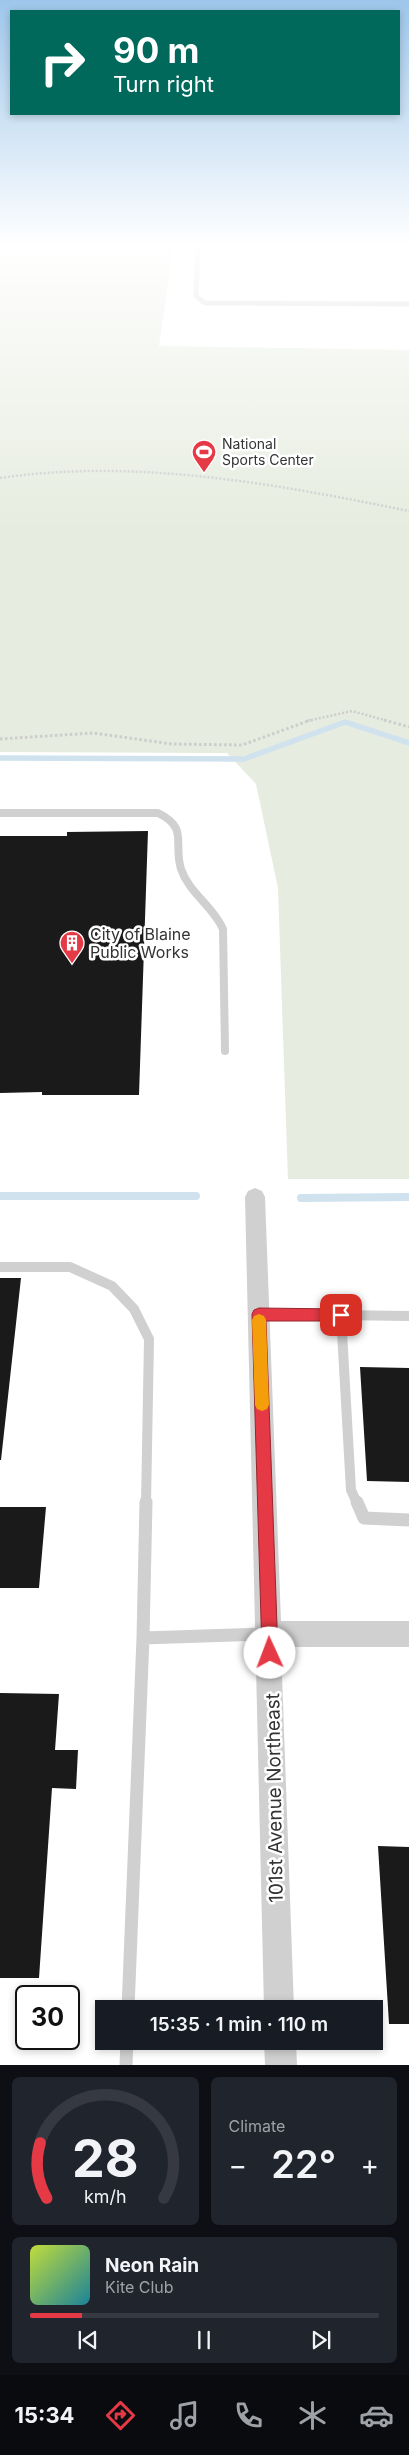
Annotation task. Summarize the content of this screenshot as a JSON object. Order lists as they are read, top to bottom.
{
  "streets": {
    "street": ["101st Avenue Northeast"]
  },
  "places": {
    "sports": ["National Sports Center"],
    "building": ["City of Blaine Public Works"]
  },
  "page": {
    "turn": ["90 m", "Turn right"],
    "limit": "30",
    "trip": "15:35 · 1 min · 110 m",
    "tile": "Climate",
    "heat": ["−", "22°", "+"],
    "song": ["Neon Rain", "Kite Club"],
    "tabs": "15:34",
    "gauge": ["28", "km/h"]
  }
}
